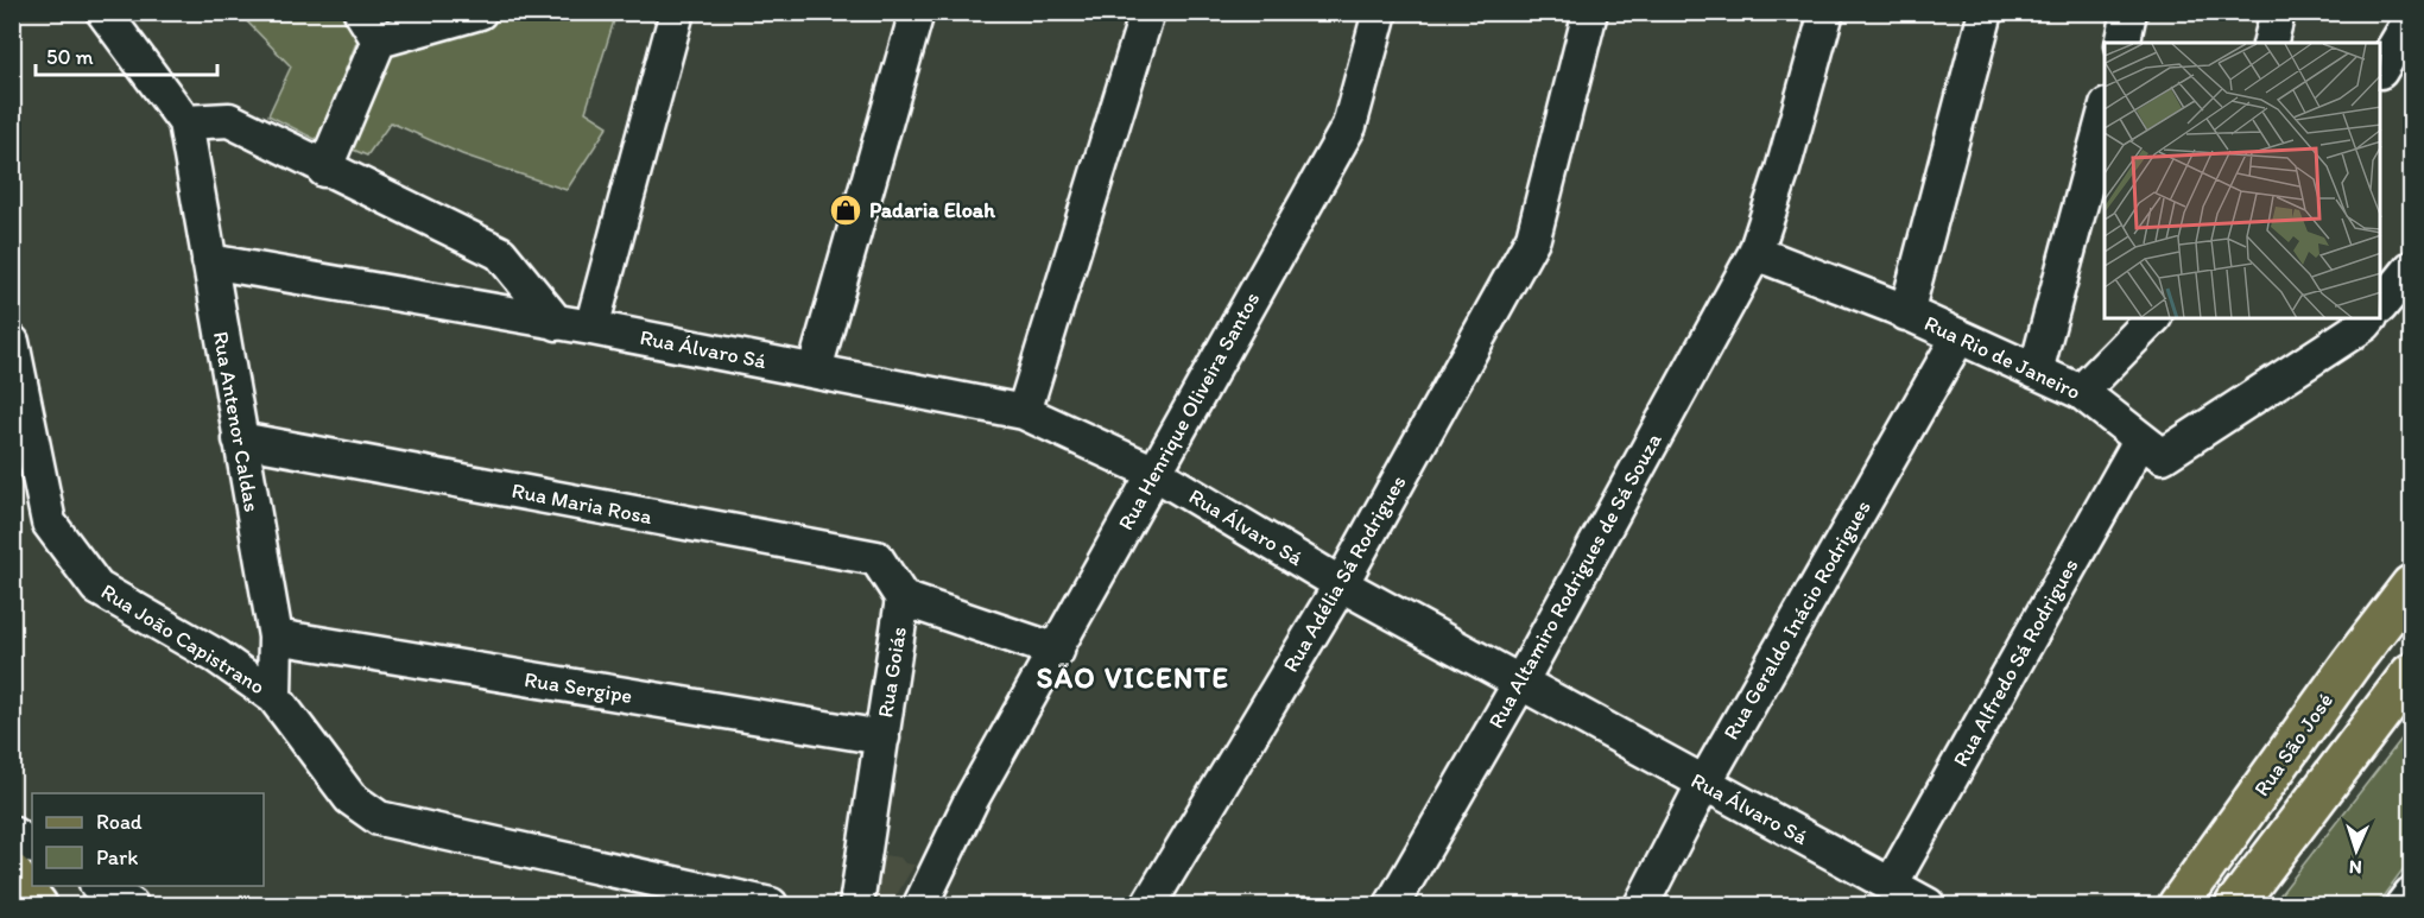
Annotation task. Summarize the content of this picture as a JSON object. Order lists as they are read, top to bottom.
{
  "streets": {
    "main road": ["Rua São José"],
    "street": [
      "Rua Álvaro Sá",
      "Rua Rio de Janeiro",
      "Rua Henrique Oliveira Santos",
      "Rua Antenor Caldas",
      "Rua Maria Rosa",
      "Rua Adélia Sá Rodrigues",
      "Rua Altamiro Rodrigues de Sá Souza",
      "Rua Geraldo Inácio Rodrigues",
      "Rua João Capistrano",
      "Rua Alfredo Sá Rodrigues",
      "Rua Goiás",
      "Rua Sergipe"
    ]
  },
  "crossings": [
    ["Rua Álvaro Sá", "Rua Henrique Oliveira Santos"],
    ["Rua Álvaro Sá", "Rua Antenor Caldas"],
    ["Rua Álvaro Sá", "Rua Adélia Sá Rodrigues"],
    ["Rua Álvaro Sá", "Rua Altamiro Rodrigues de Sá Souza"],
    ["Rua Álvaro Sá", "Rua Geraldo Inácio Rodrigues"],
    ["Rua Álvaro Sá", "Rua Alfredo Sá Rodrigues"],
    ["Rua Rio de Janeiro", "Rua Altamiro Rodrigues de Sá Souza"],
    ["Rua Rio de Janeiro", "Rua Geraldo Inácio Rodrigues"],
    ["Rua Rio de Janeiro", "Rua Alfredo Sá Rodrigues"],
    ["Rua Henrique Oliveira Santos", "Rua Goiás"],
    ["Rua Antenor Caldas", "Rua Maria Rosa"],
    ["Rua Antenor Caldas", "Rua João Capistrano"],
    ["Rua Antenor Caldas", "Rua Sergipe"],
    ["Rua Maria Rosa", "Rua Goiás"],
    ["Rua Goiás", "Rua Sergipe"]
  ],
  "districts": ["SÃO VICENTE"],
  "places": {
    "shop": ["Padaria Eloah"]
  },
  "legend": ["Road", "Park"],
  "scale_bar": "50 m",
  "north": "bottom"
}
